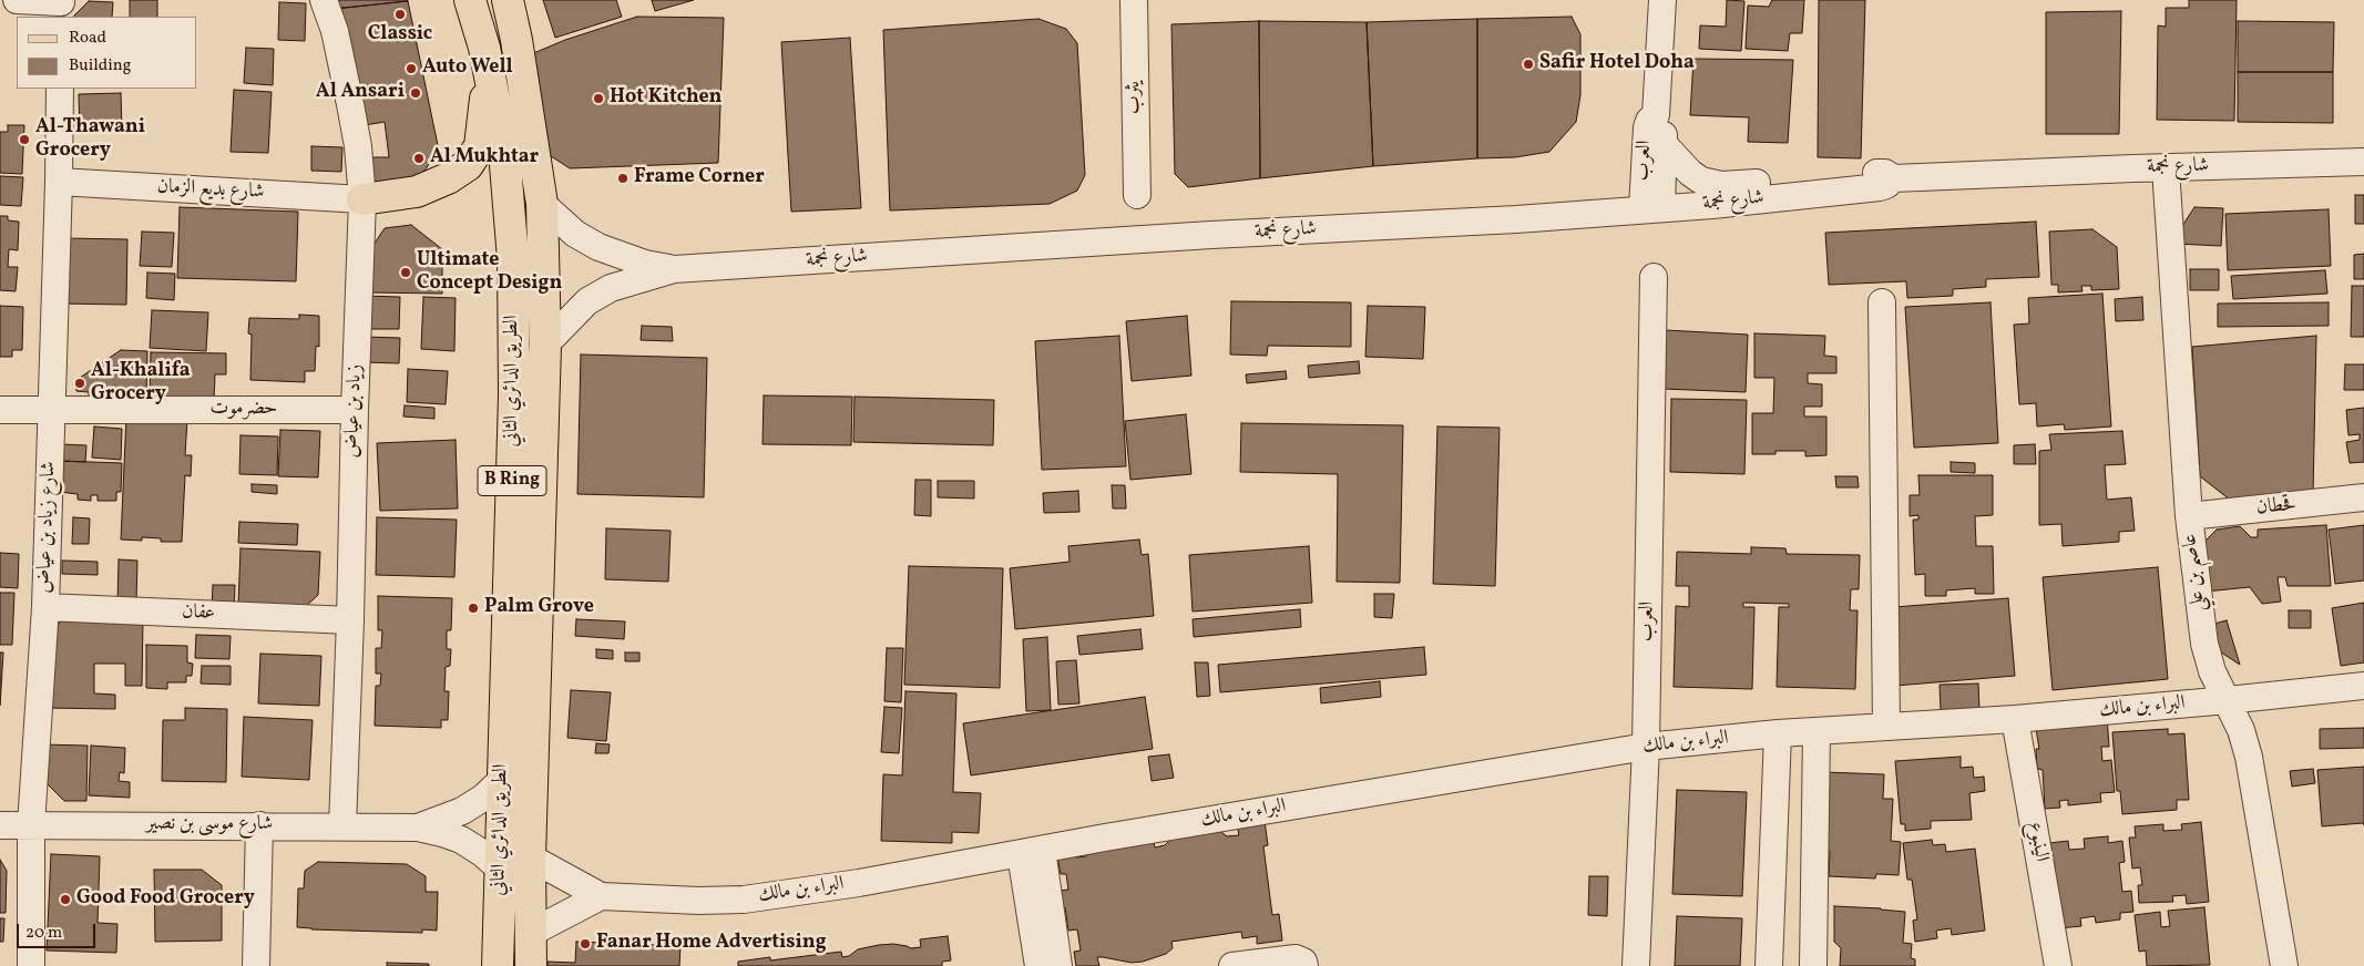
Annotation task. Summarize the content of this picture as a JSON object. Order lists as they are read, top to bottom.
{
  "streets": {
    "main road": ["الطريق الدائري الثاني", "B Ring"],
    "street": [
      "يثرب",
      "العرب",
      "شارع نجمة",
      "شارع بديع الزمان",
      "حضرموت",
      "زياد بن عياض",
      "قحطان",
      "شارع زياد بن عياض",
      "عاصم بن علي",
      "عفان",
      "البراء بن مالك",
      "شارع موسى بن نصير",
      "الينبوع"
    ]
  },
  "crossings": [
    ["العرب", "شارع نجمة"],
    ["العرب", "البراء بن مالك"],
    ["شارع نجمة", "الطريق الدائري الثاني"],
    ["شارع نجمة", "عاصم بن علي"],
    ["شارع بديع الزمان", "زياد بن عياض"],
    ["شارع بديع الزمان", "شارع زياد بن عياض"],
    ["الطريق الدائري الثاني", "البراء بن مالك"],
    ["الطريق الدائري الثاني", "شارع موسى بن نصير"],
    ["حضرموت", "زياد بن عياض"],
    ["حضرموت", "شارع زياد بن عياض"],
    ["زياد بن عياض", "عفان"],
    ["زياد بن عياض", "شارع موسى بن نصير"],
    ["قحطان", "عاصم بن علي"],
    ["شارع زياد بن عياض", "عفان"],
    ["شارع زياد بن عياض", "شارع موسى بن نصير"],
    ["عاصم بن علي", "البراء بن مالك"],
    ["البراء بن مالك", "الينبوع"]
  ],
  "places": [
    "Classic",
    "Safir Hotel Doha",
    "Auto Well",
    "Al Ansari",
    "Hot Kitchen",
    "Al-Thawani Grocery",
    "Al Mukhtar",
    "Frame Corner",
    "Ultimate Concept Design",
    "Al-Khalifa Grocery",
    "Palm Grove",
    "Good Food Grocery",
    "Fanar Home Advertising"
  ],
  "legend": ["Road", "Building"],
  "scale_bar": "20 m"
}
